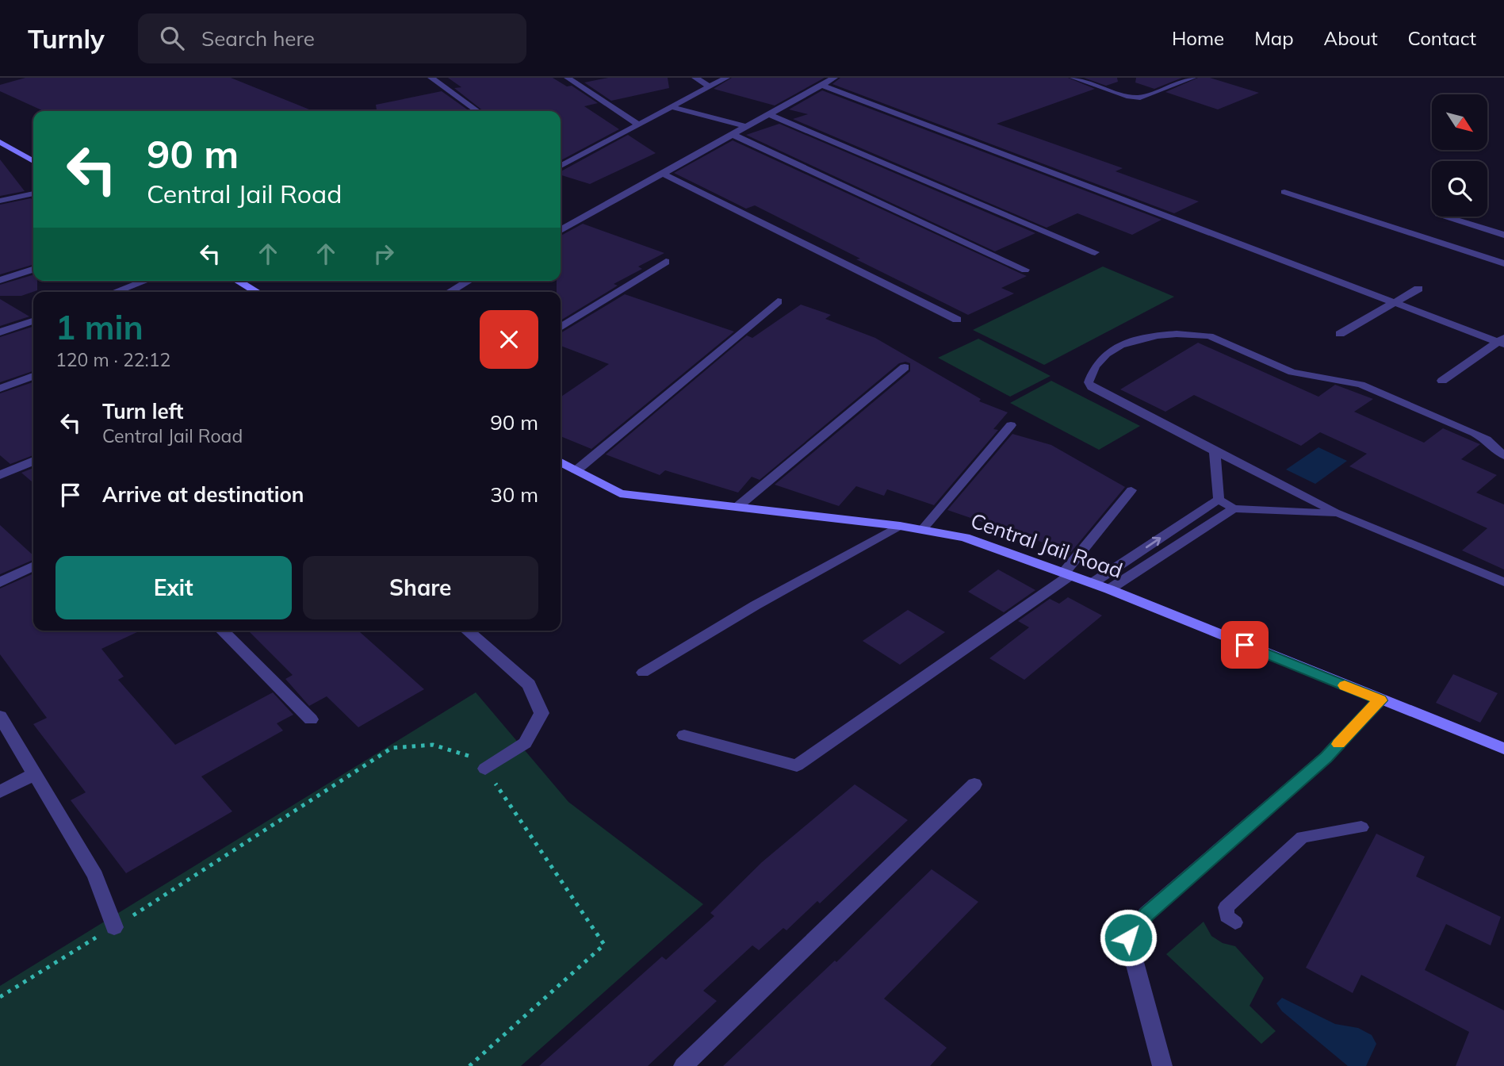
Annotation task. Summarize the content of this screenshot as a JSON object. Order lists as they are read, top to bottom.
{
  "streets": {
    "main road": ["Central Jail Road"]
  },
  "north": "bottom right",
  "page": {
    "header": "Turnly",
    "search": "Search here",
    "nav": [
      "Home",
      "Map",
      "About",
      "Contact"
    ],
    "turn": ["90 m", "Central Jail Road"],
    "heading": ["1 min", "120 m · 22:12"],
    "list": [
      {
        "name": "Turn left",
        "note": "Central Jail Road",
        "value": "90 m"
      },
      {
        "name": "Arrive at destination",
        "value": "30 m"
      }
    ],
    "buttons": ["Exit", "Share"]
  }
}
